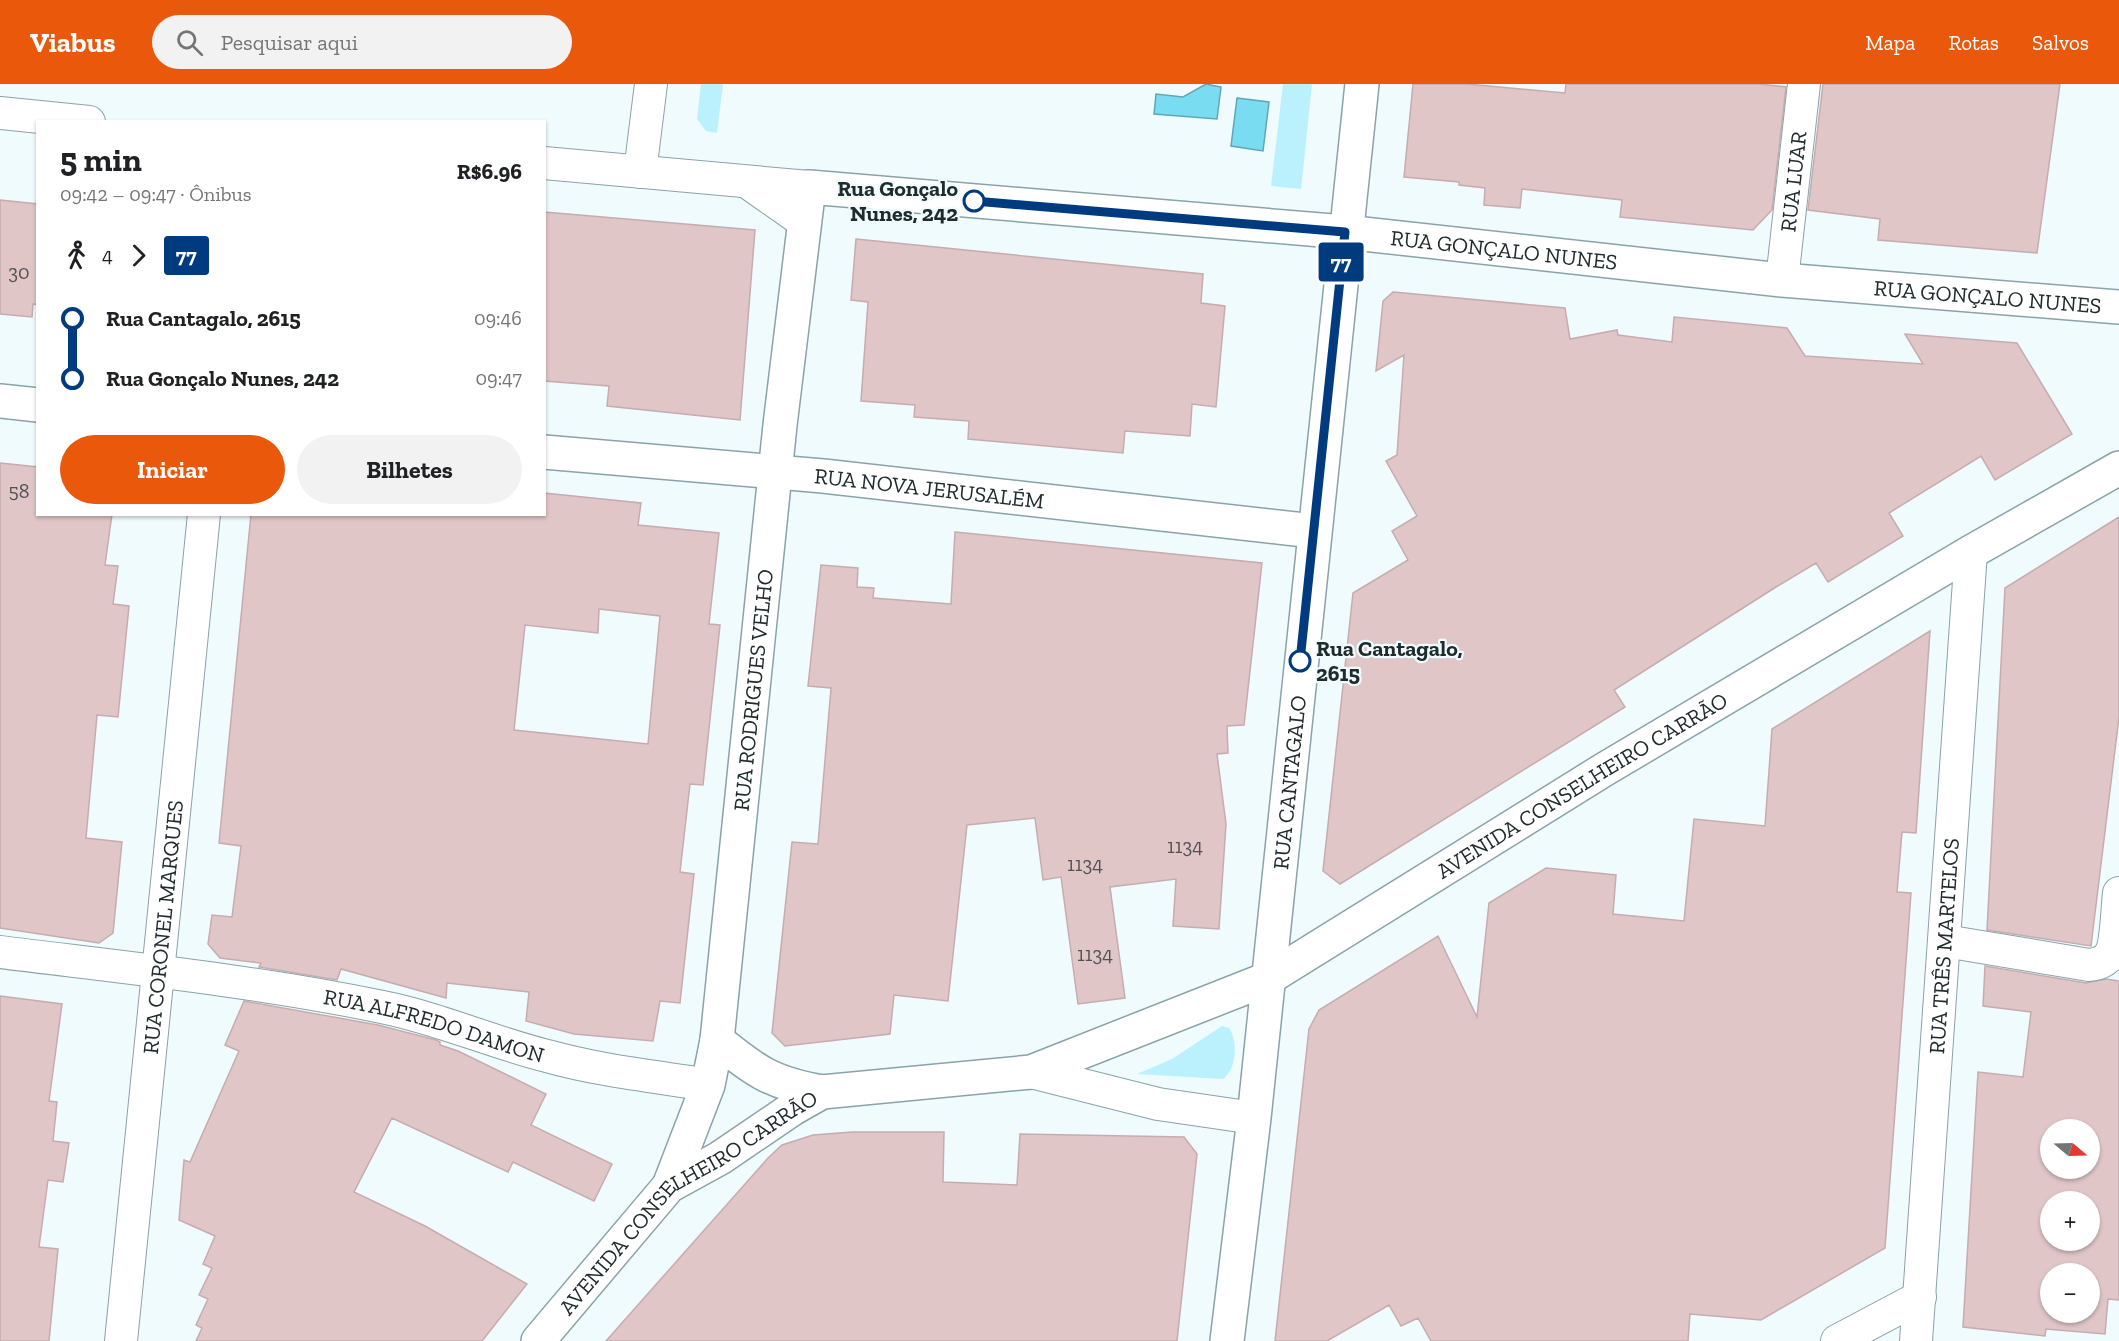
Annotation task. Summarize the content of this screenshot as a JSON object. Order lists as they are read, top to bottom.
{
  "streets": {
    "main road": [
      "RUA GONÇALO NUNES",
      "RUA NOVA JERUSALÉM",
      "RUA RODRIGUES VELHO",
      "RUA CANTAGALO",
      "AVENIDA CONSELHEIRO CARRÃO"
    ],
    "street": [
      "RUA LUAR",
      "RUA CORONEL MARQUES",
      "RUA TRÊS MARTELOS",
      "RUA ALFREDO DAMON"
    ]
  },
  "crossings": [
    ["RUA LUAR", "RUA GONÇALO NUNES"],
    ["RUA GONÇALO NUNES", "RUA RODRIGUES VELHO"],
    ["RUA GONÇALO NUNES", "RUA CANTAGALO"],
    ["RUA NOVA JERUSALÉM", "RUA RODRIGUES VELHO"],
    ["RUA NOVA JERUSALÉM", "RUA CANTAGALO"],
    ["RUA RODRIGUES VELHO", "AVENIDA CONSELHEIRO CARRÃO"],
    ["RUA RODRIGUES VELHO", "RUA ALFREDO DAMON"],
    ["RUA CANTAGALO", "AVENIDA CONSELHEIRO CARRÃO"],
    ["AVENIDA CONSELHEIRO CARRÃO", "RUA TRÊS MARTELOS"],
    ["RUA CORONEL MARQUES", "RUA ALFREDO DAMON"]
  ],
  "places": ["Rua Gonçalo Nunes, 242", "Rua Cantagalo, 2615"],
  "lines": ["bus line 77"],
  "house_numbers": [
    "30",
    "58",
    "1134",
    "1134",
    "1134"
  ],
  "north": "right",
  "page": {
    "header": "Viabus",
    "search": "Pesquisar aqui",
    "nav": ["Mapa", "Rotas", "Salvos"],
    "on_map": "77",
    "heading": ["5 min", "09:42 – 09:47 · Ônibus", "R$6.96"],
    "legs": ["4", "77"],
    "list": [
      {
        "name": "Rua Cantagalo, 2615",
        "value": "09:46"
      },
      {
        "name": "Rua Gonçalo Nunes, 242",
        "value": "09:47"
      }
    ],
    "buttons": ["Iniciar", "Bilhetes"],
    "map_buttons": ["+", "−"]
  }
}
